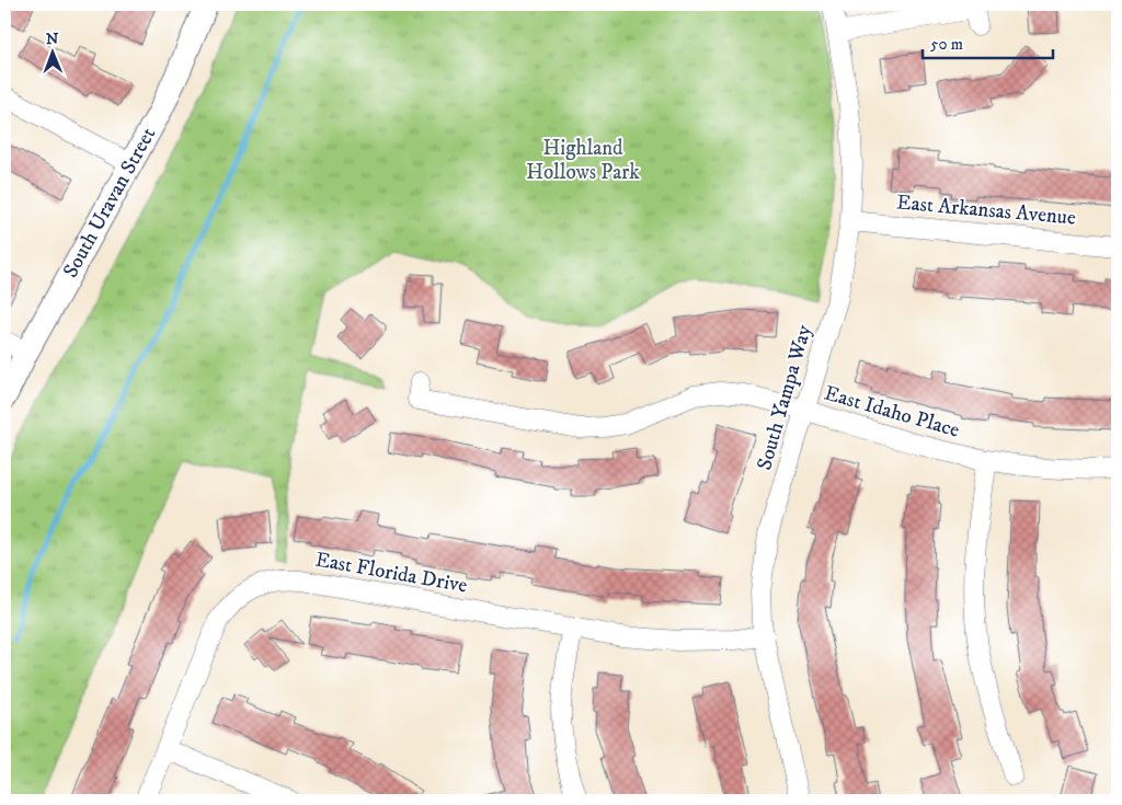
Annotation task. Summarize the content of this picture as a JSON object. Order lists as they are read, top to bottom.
{
  "streets": {
    "street": [
      "South Uravan Street",
      "East Arkansas Avenue",
      "South Yampa Way",
      "East Idaho Place",
      "East Florida Drive"
    ]
  },
  "crossings": [
    ["East Arkansas Avenue", "South Yampa Way"],
    ["South Yampa Way", "East Idaho Place"],
    ["South Yampa Way", "East Florida Drive"]
  ],
  "parks": ["Highland Hollows Park"],
  "scale_bar": "50 m",
  "north": "top"
}
